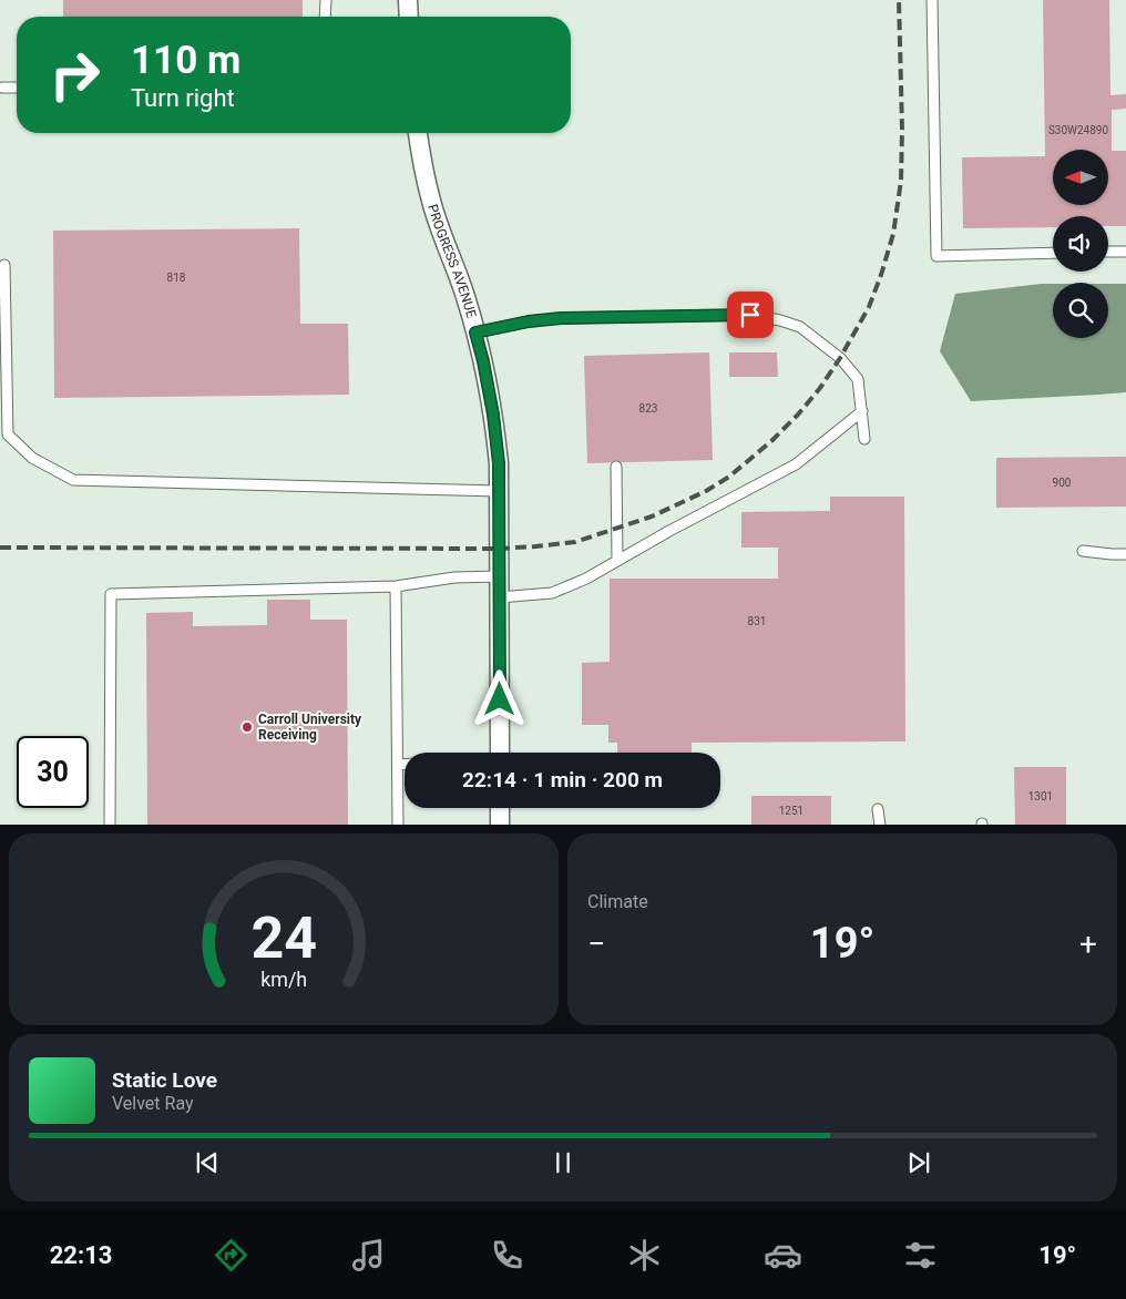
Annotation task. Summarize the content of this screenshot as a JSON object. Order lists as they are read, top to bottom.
{
  "streets": {
    "street": ["PROGRESS AVENUE"]
  },
  "places": ["Carroll University Receiving"],
  "house_numbers": [
    "S30W24890",
    "818",
    "823",
    "900",
    "831",
    "1301",
    "1251"
  ],
  "north": "left",
  "page": {
    "turn": ["110 m", "Turn right"],
    "limit": "30",
    "trip": "22:14 · 1 min · 200 m",
    "tile": "Climate",
    "heat": ["−", "19°", "+"],
    "song": ["Static Love", "Velvet Ray"],
    "tabs": ["22:13", "19°"],
    "gauge": ["24", "km/h"]
  }
}
